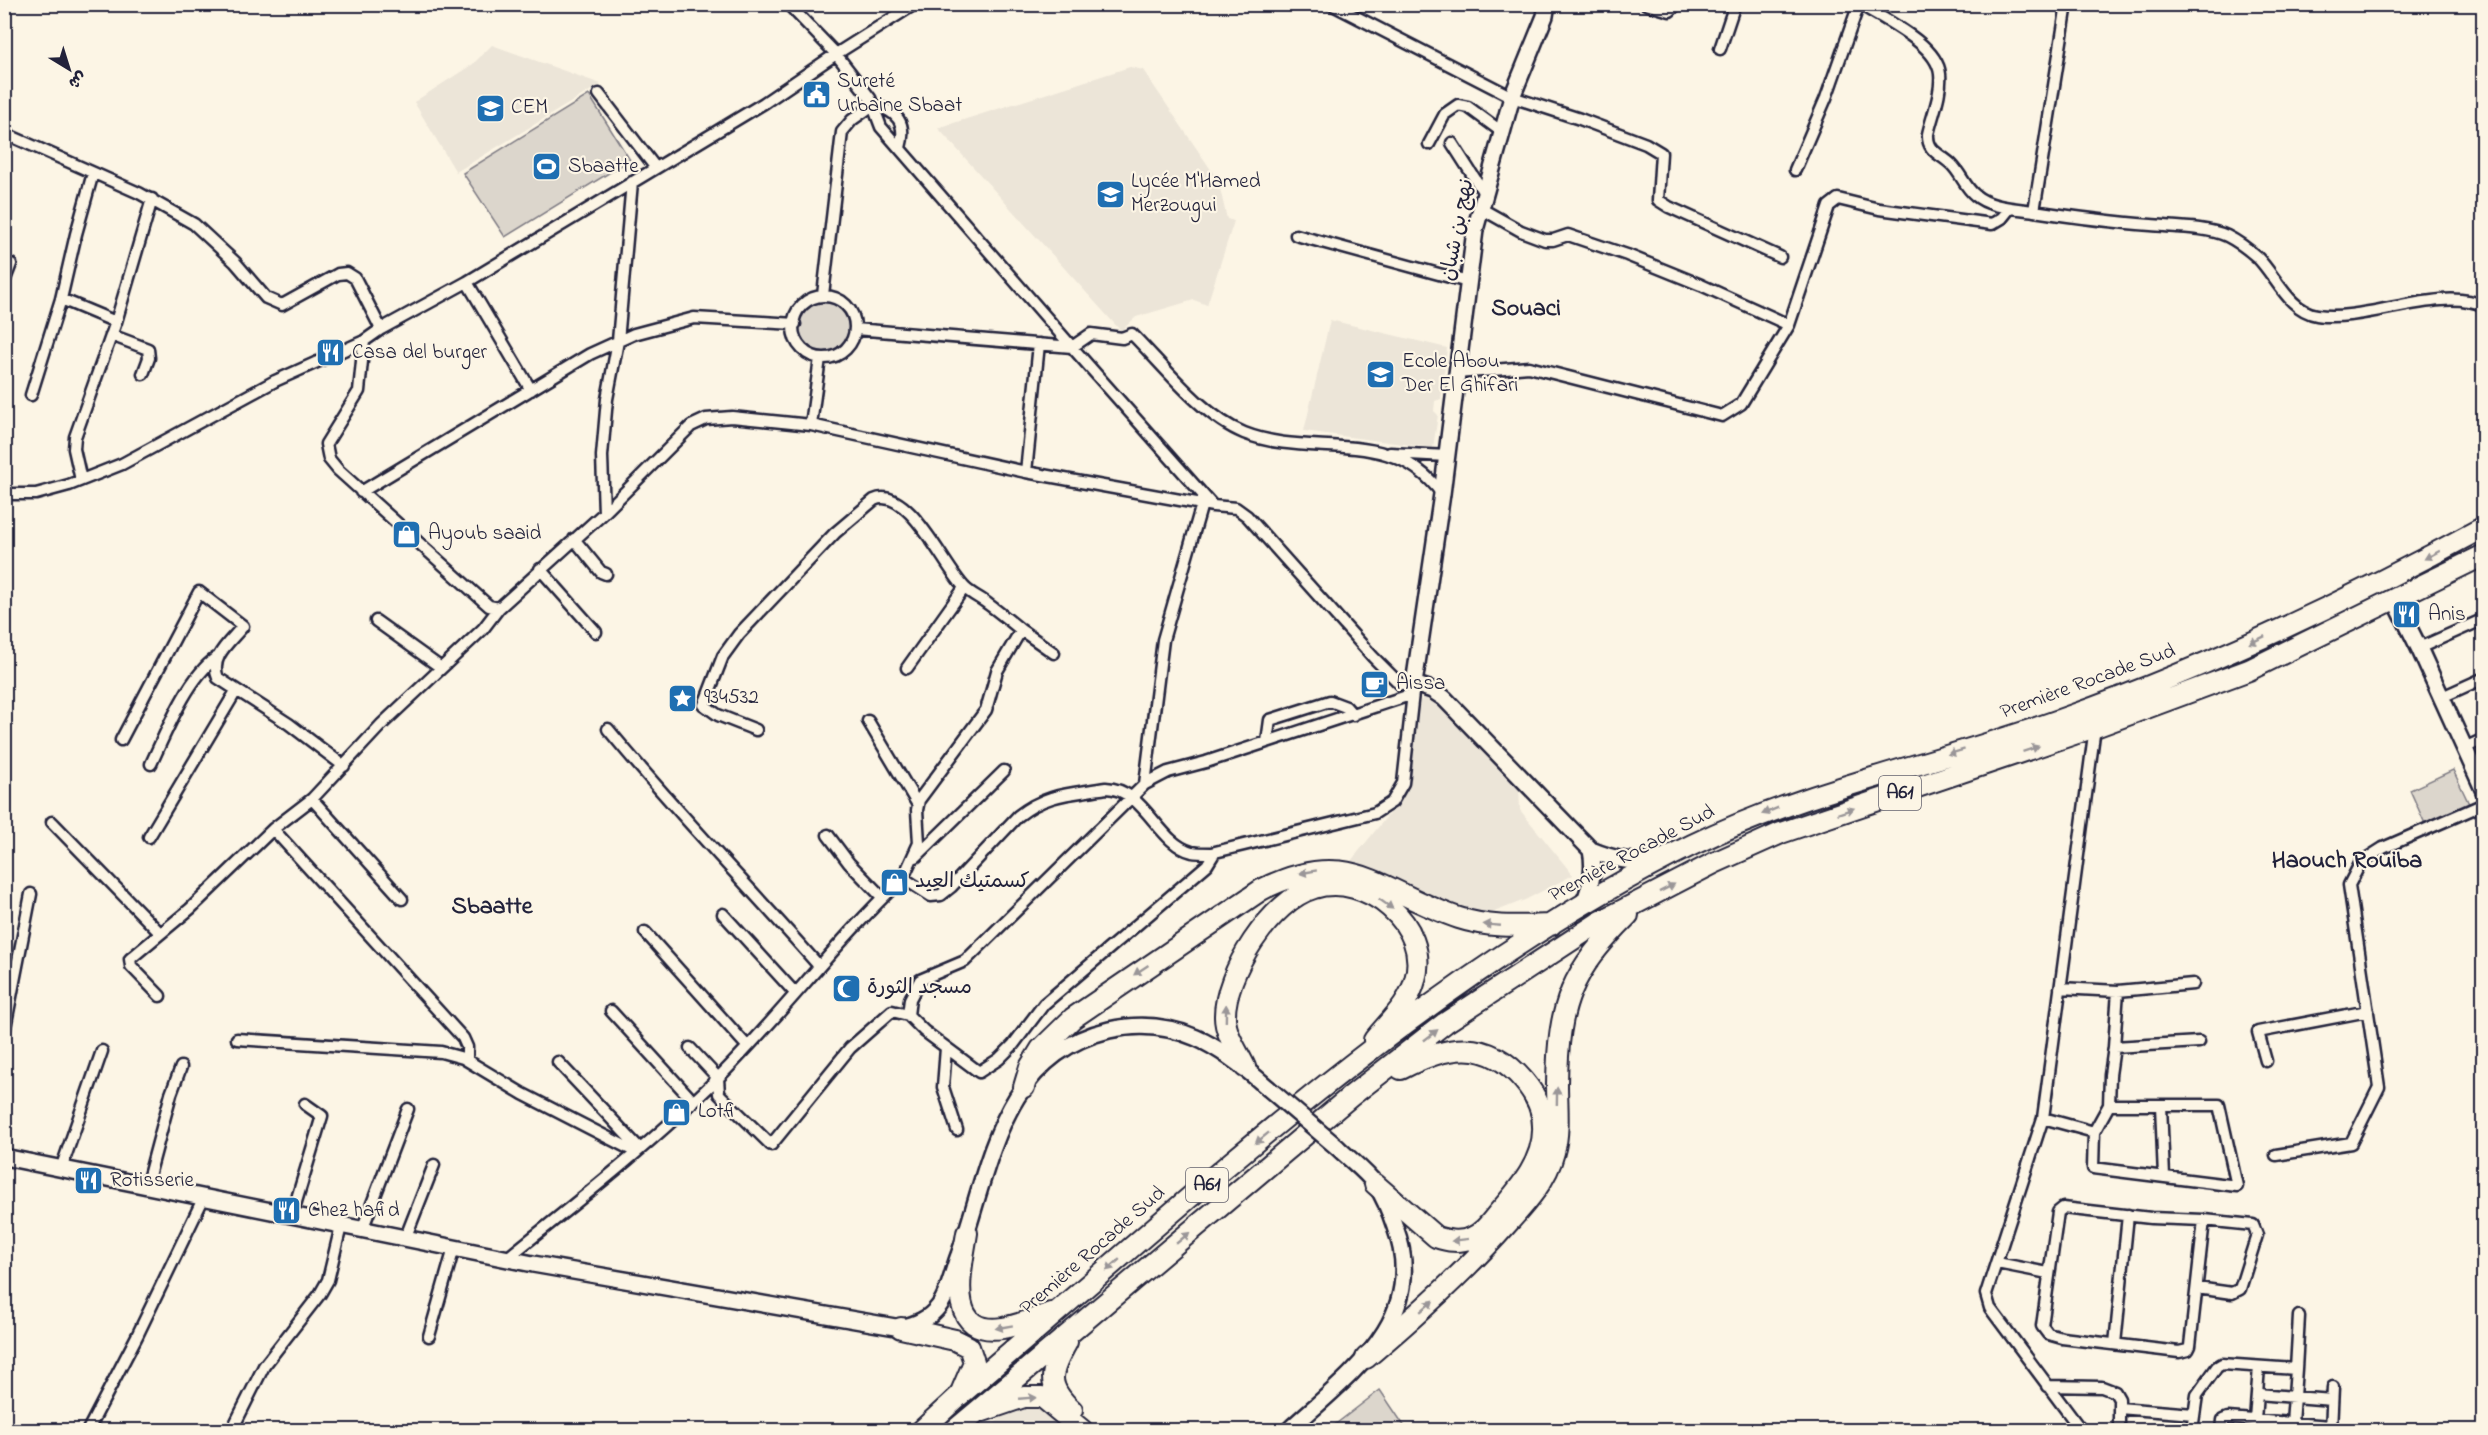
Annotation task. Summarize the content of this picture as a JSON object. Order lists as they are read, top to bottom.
{
  "streets": {
    "highway": ["Première Rocade Sud", "A61"],
    "main road": ["نهج بن شبان"]
  },
  "districts": ["Souaci", "Haouch Rouiba", "Sbaatte"],
  "places": {
    "public building": ["Sureté Urbaine Sbaat"],
    "school or university": ["CEM", "Lycée M'Hamed Merzougui", "Ecole Abou Der El Ghifari"],
    "sports": ["Sbaatte"],
    "restaurant": [
      "Casa del burger",
      "Anis",
      "Rotisserie",
      "Chez hafid"
    ],
    "shop": ["Ayoub saaid", "كسمتيك العيد", "Lotfi"],
    "cafe": ["Aissa"],
    "place": ["934532"],
    "mosque": ["مسجد الثورة"]
  },
  "north": "bottom right"
}
